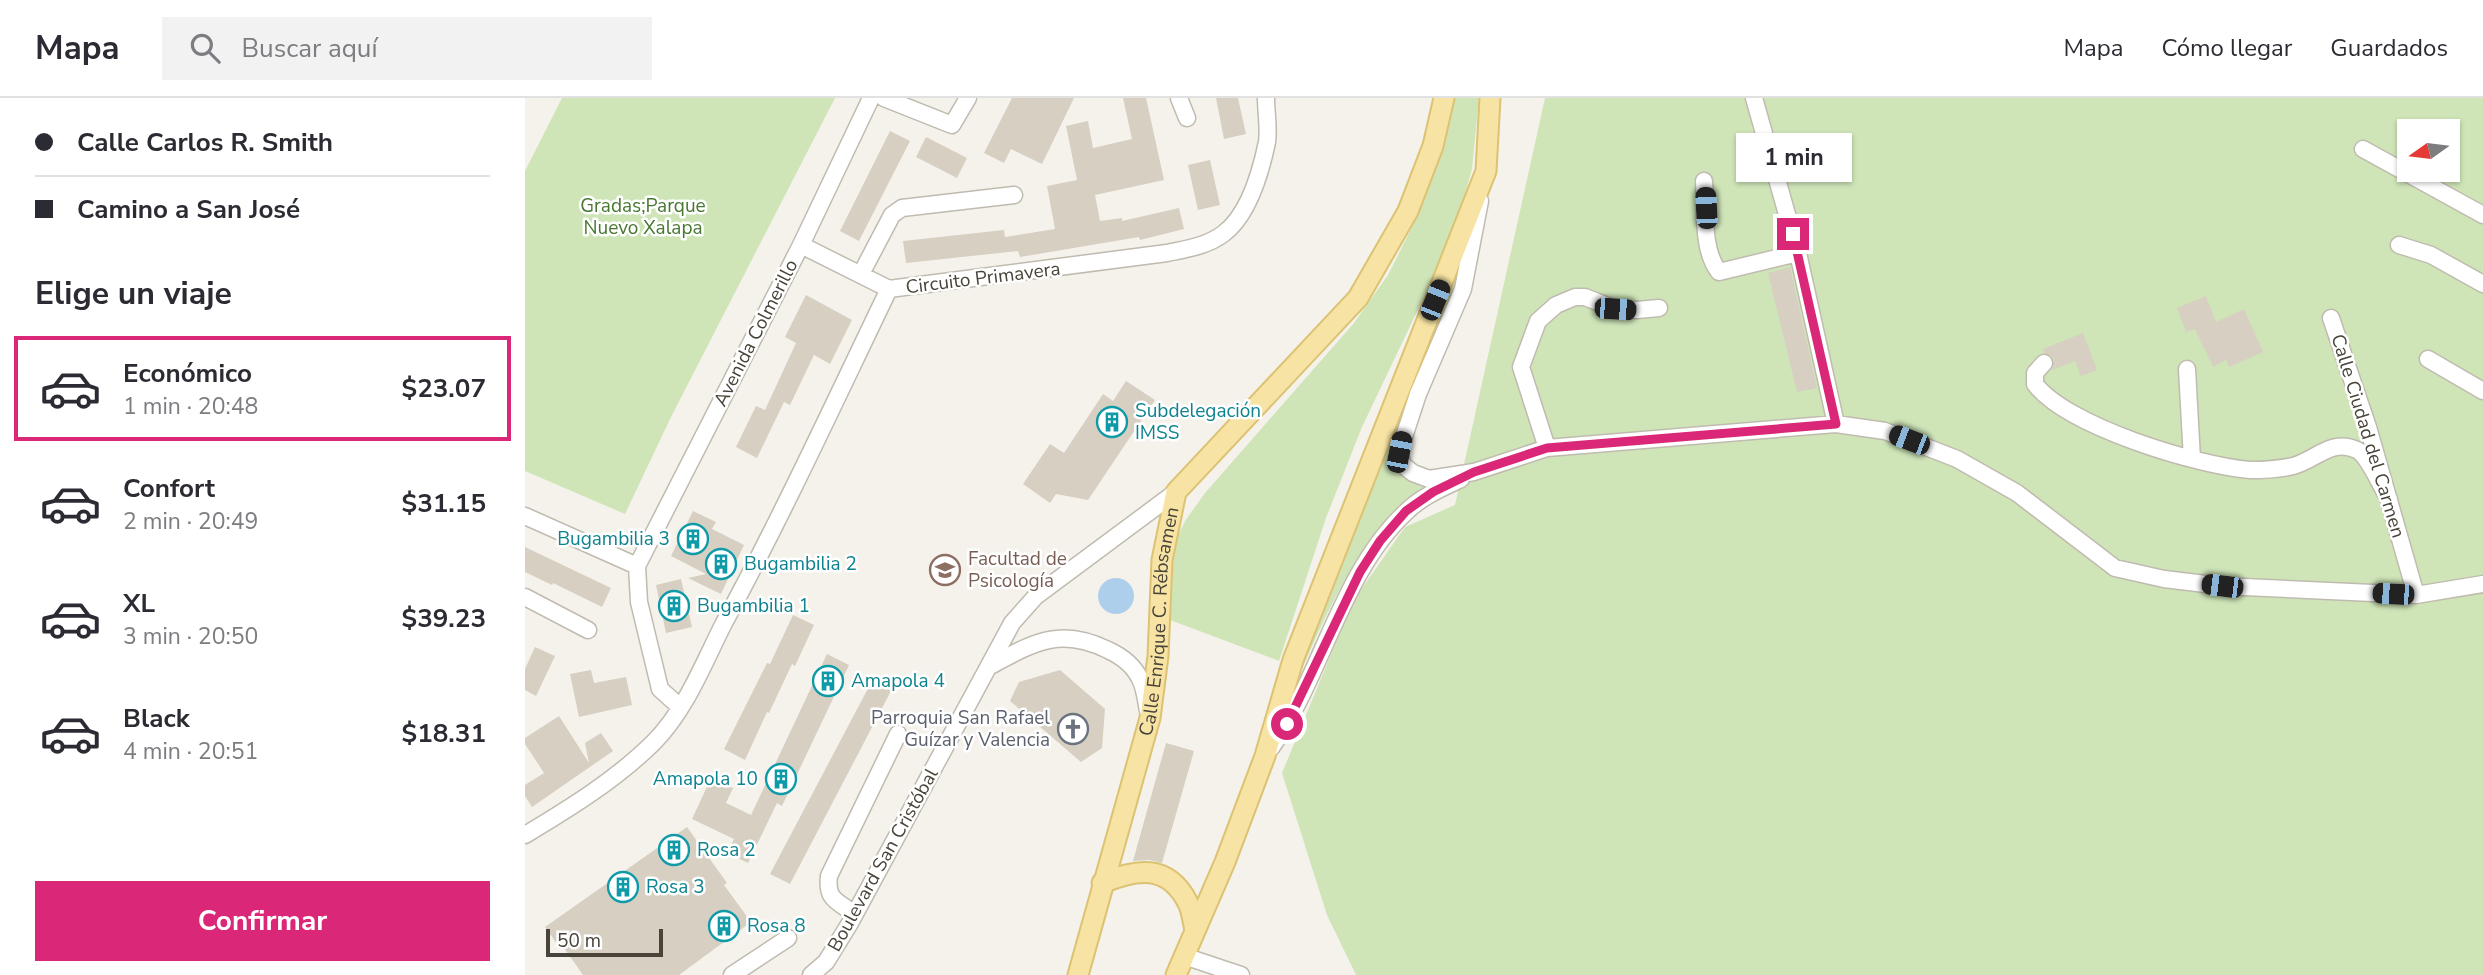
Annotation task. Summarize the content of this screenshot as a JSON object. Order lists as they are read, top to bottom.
{
  "streets": {
    "main road": ["Calle Enrique C. Rébsamen"],
    "street": [
      "Circuito Primavera",
      "Avenida Colmerillo",
      "Calle Ciudad del Carmen",
      "Boulevard San Cristóbal"
    ]
  },
  "crossings": [
    ["Calle Enrique C. Rébsamen", "Boulevard San Cristóbal"]
  ],
  "parks": ["Gradas;Parque Nuevo Xalapa"],
  "places": {
    "building": [
      "Subdelegación IMSS",
      "Bugambilia 3",
      "Bugambilia 2",
      "Bugambilia 1",
      "Amapola 4",
      "Amapola 10",
      "Rosa 2",
      "Rosa 3",
      "Rosa 8"
    ],
    "school or university": ["Facultad de Psicología"],
    "church": ["Parroquia San Rafael Guízar y Valencia"]
  },
  "scale_bar": "50 m",
  "north": "left",
  "page": {
    "header": "Mapa",
    "search": "Buscar aquí",
    "nav": ["Mapa", "Cómo llegar", "Guardados"],
    "banner": ["Calle Carlos R. Smith", "Camino a San José"],
    "bubble": "1 min",
    "heading": "Elige un viaje",
    "list": [
      {
        "name": "Económico",
        "note": "1 min · 20:48",
        "value": "$23.07"
      },
      {
        "name": "Confort",
        "note": "2 min · 20:49",
        "value": "$31.15"
      },
      {
        "name": "XL",
        "note": "3 min · 20:50",
        "value": "$39.23"
      },
      {
        "name": "Black",
        "note": "4 min · 20:51",
        "value": "$18.31"
      }
    ],
    "buttons": "Confirmar",
    "scale": "50 m"
  }
}
